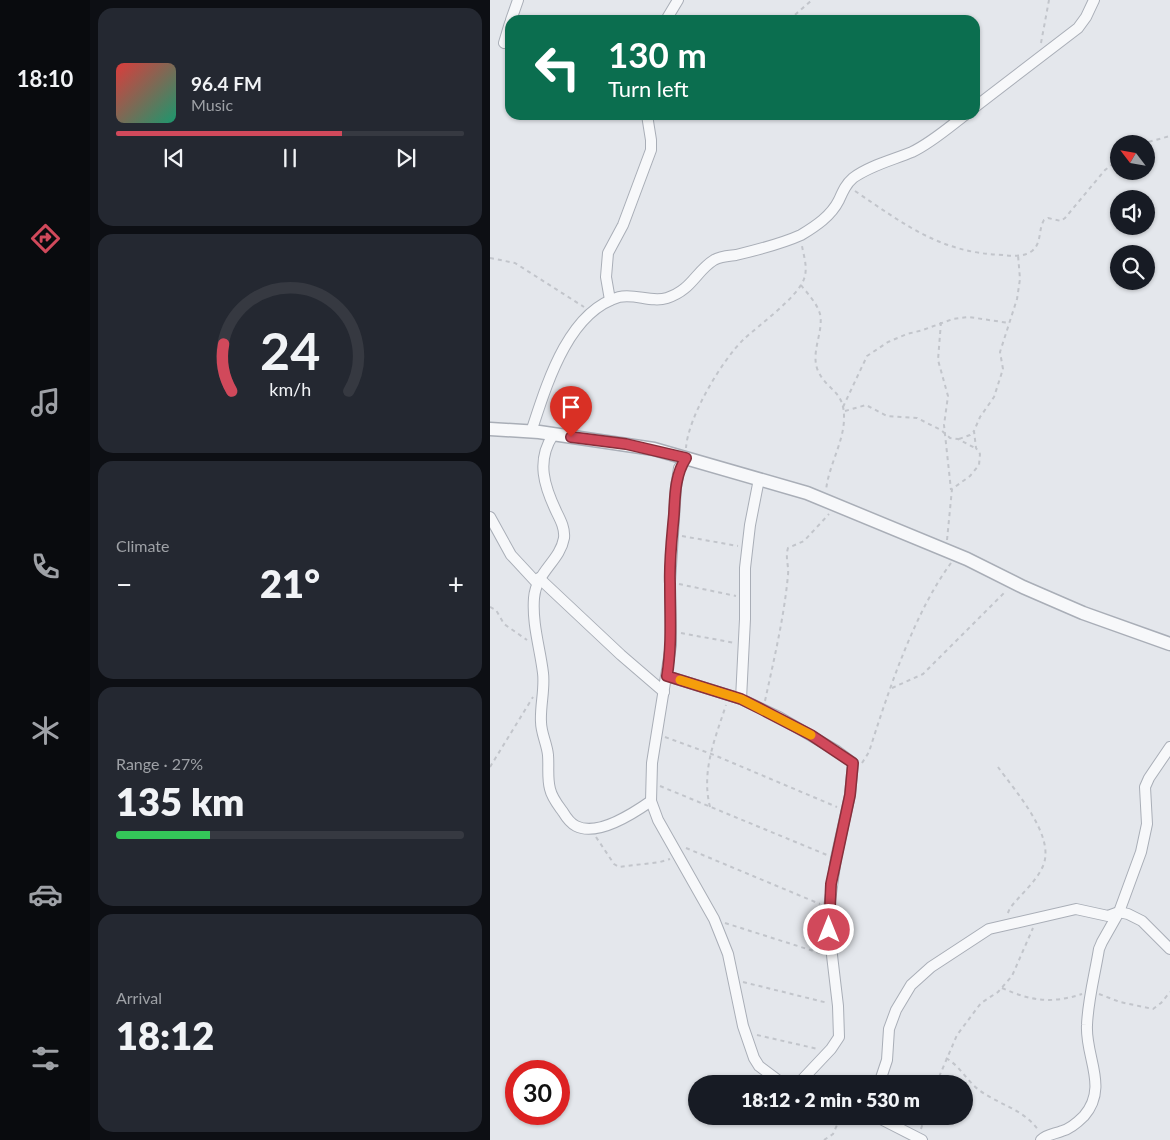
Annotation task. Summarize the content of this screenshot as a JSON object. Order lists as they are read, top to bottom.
{
  "north": "top left",
  "page": {
    "tabs": "18:10",
    "turn": ["130 m", "Turn left"],
    "song": ["96.4 FM", "Music"],
    "tile": [
      "Climate",
      ["Range · 27%", "135 km"],
      ["Arrival", "18:12"]
    ],
    "heat": ["−", "21°", "+"],
    "limit": "30",
    "trip": "18:12 · 2 min · 530 m",
    "gauge": ["24", "km/h"]
  }
}
